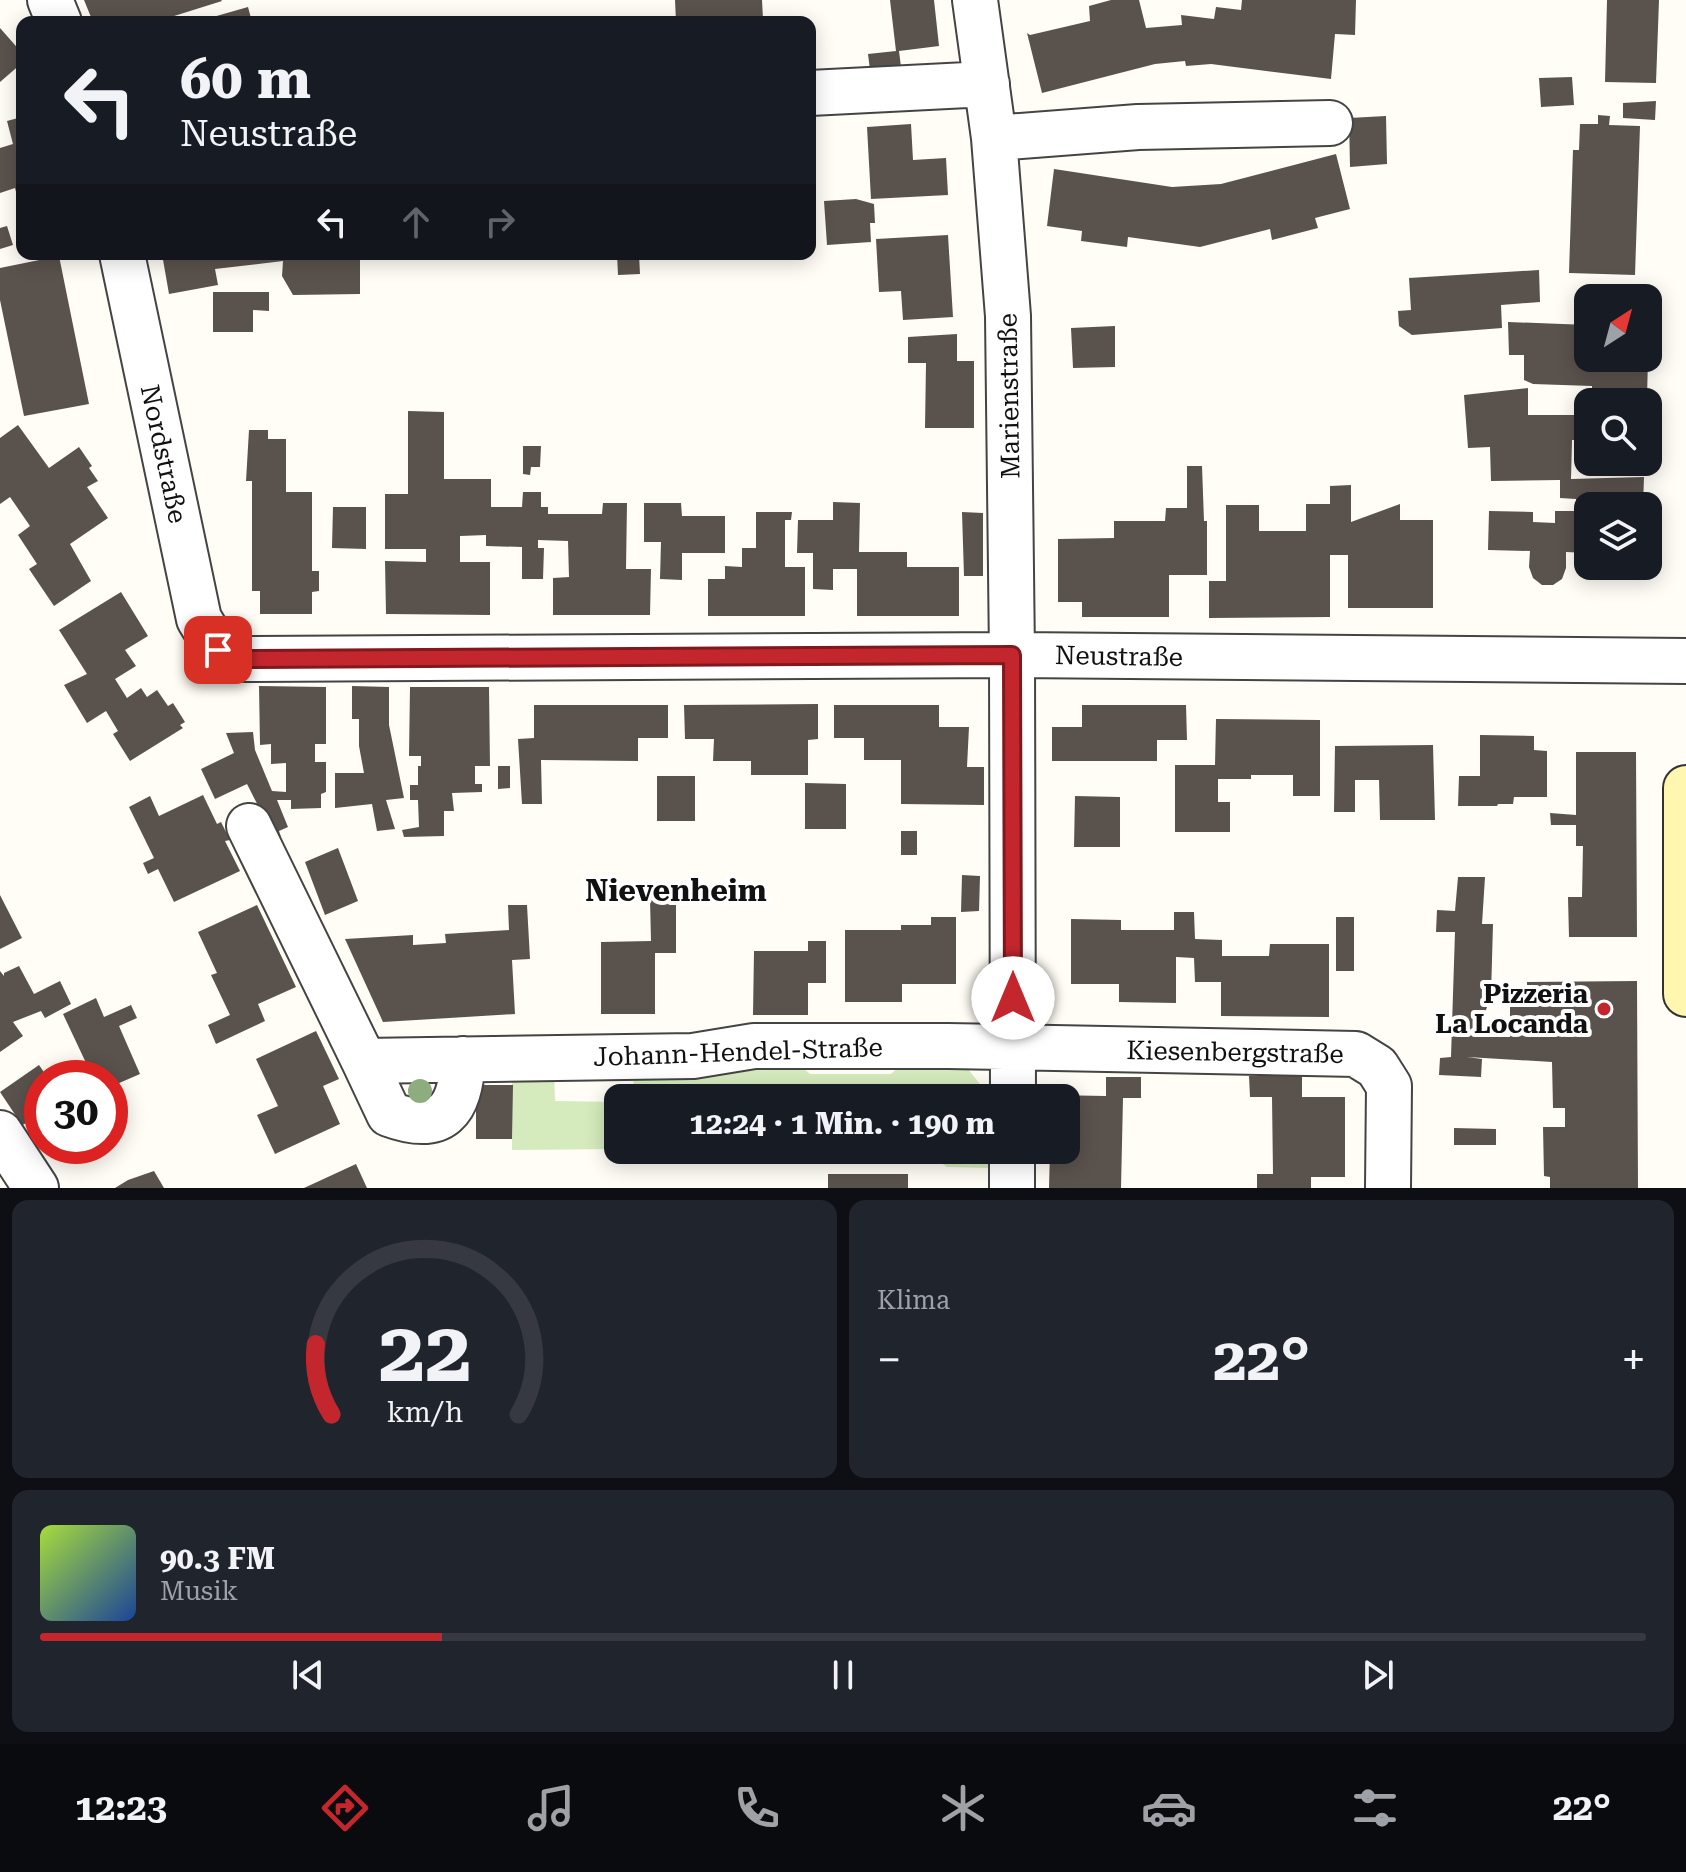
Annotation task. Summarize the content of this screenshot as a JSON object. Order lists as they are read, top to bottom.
{
  "streets": {
    "street": [
      "Marienstraße",
      "Nordstraße",
      "Neustraße",
      "Johann-Hendel-Straße",
      "Kiesenbergstraße"
    ]
  },
  "crossings": [
    ["Marienstraße", "Neustraße"],
    ["Marienstraße", "Johann-Hendel-Straße"],
    ["Marienstraße", "Kiesenbergstraße"],
    ["Nordstraße", "Neustraße"],
    ["Johann-Hendel-Straße", "Kiesenbergstraße"]
  ],
  "districts": ["Nievenheim"],
  "places": ["Pizzeria La Locanda"],
  "north": "top right",
  "page": {
    "turn": ["60 m", "Neustraße"],
    "limit": "30",
    "trip": "12:24 · 1 Min. · 190 m",
    "tile": "Klima",
    "heat": ["−", "22°", "+"],
    "song": ["90.3 FM", "Musik"],
    "tabs": ["12:23", "22°"],
    "gauge": ["22", "km/h"]
  }
}
